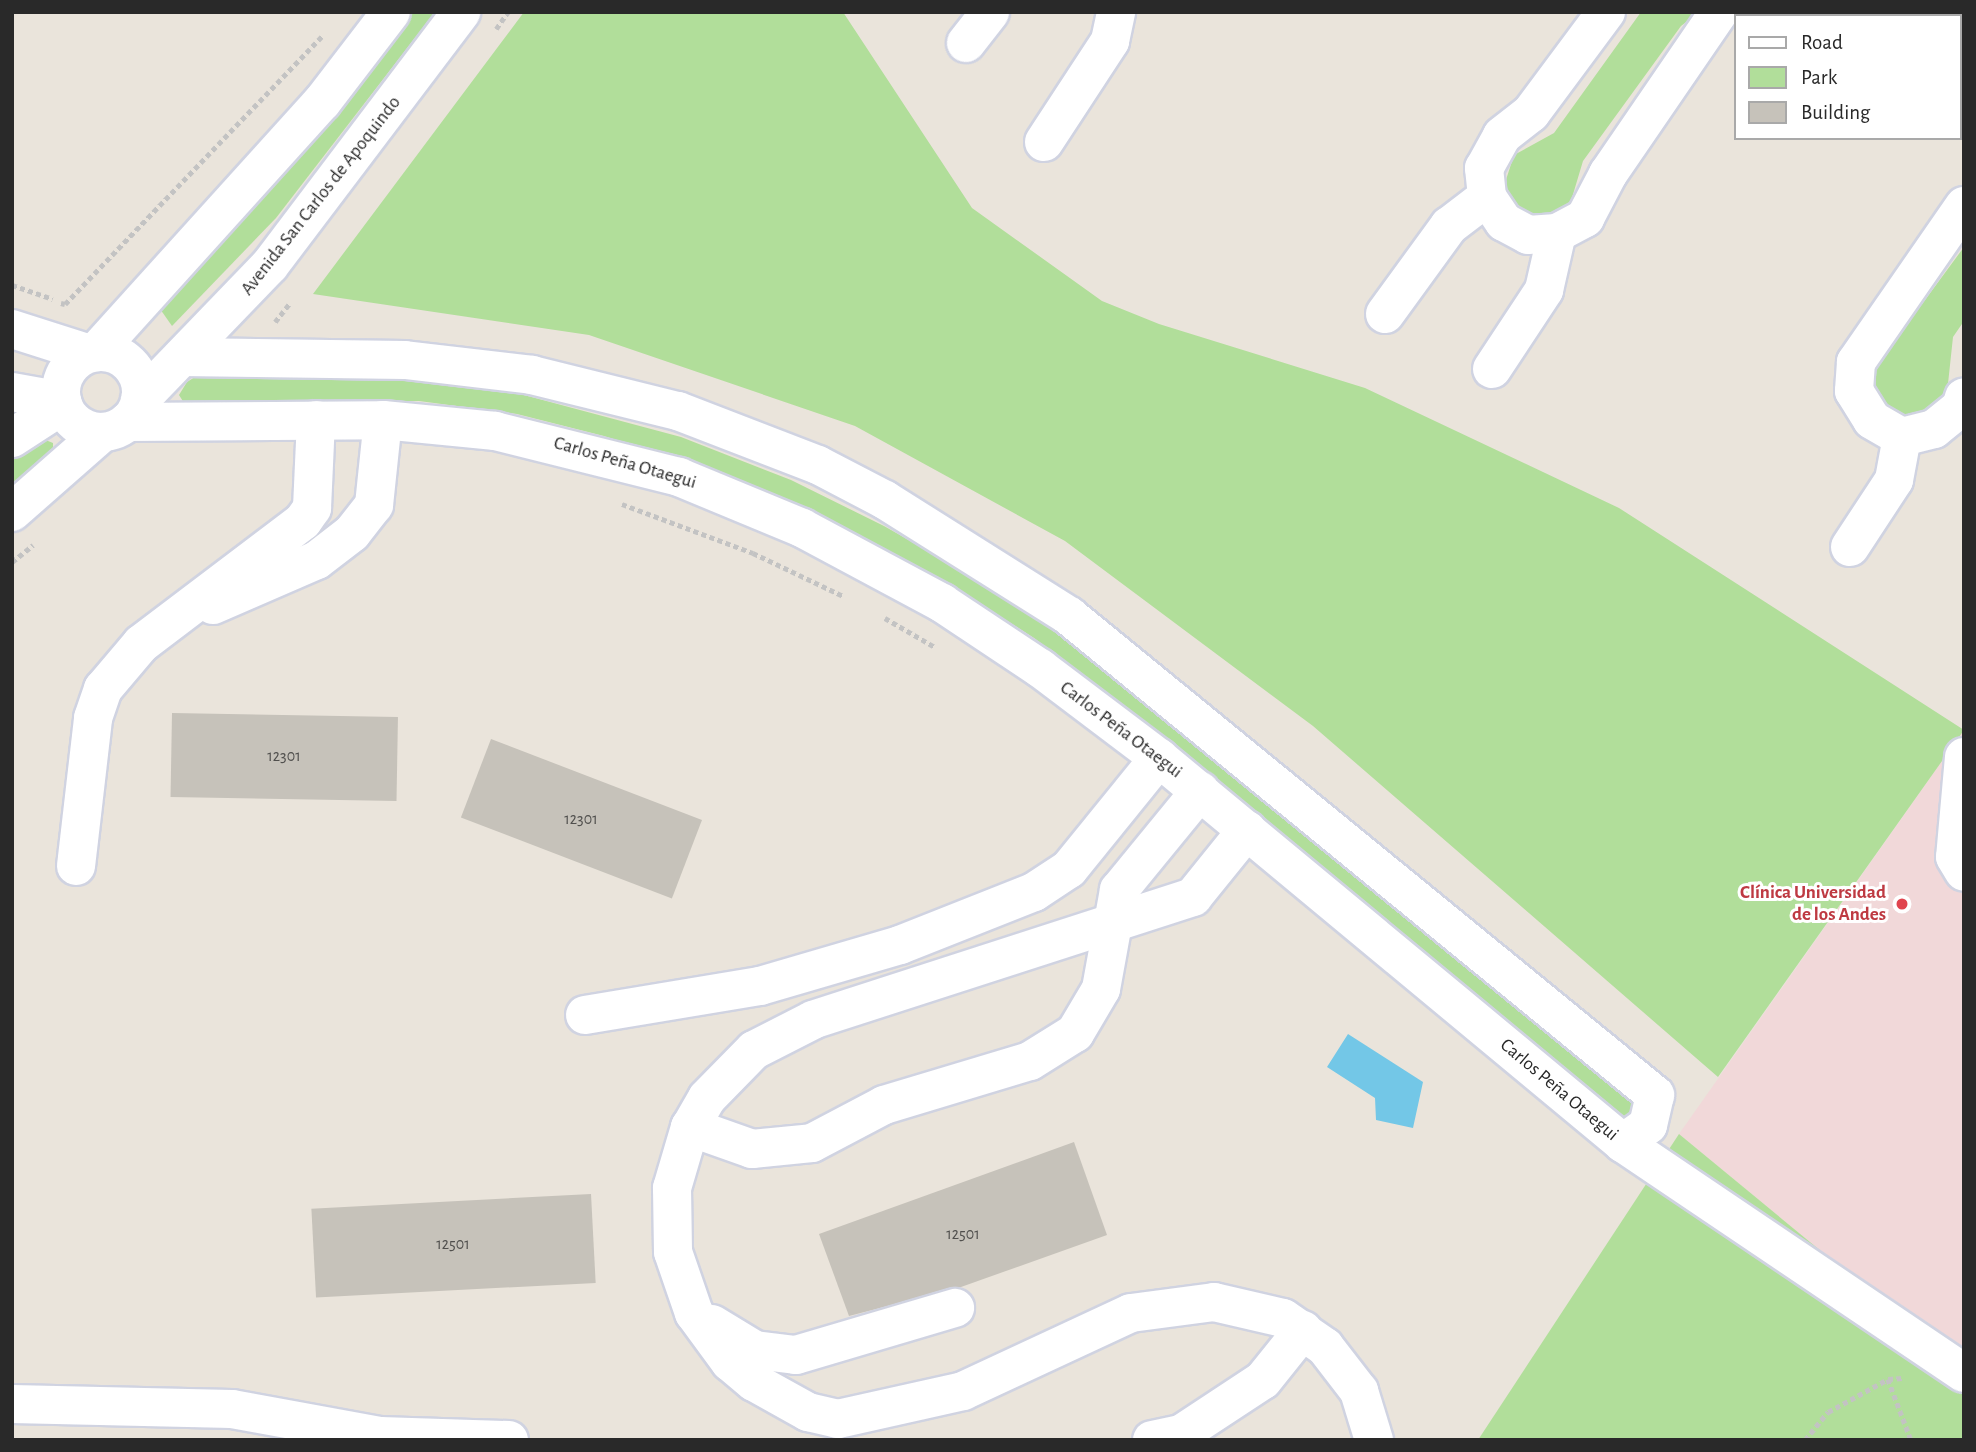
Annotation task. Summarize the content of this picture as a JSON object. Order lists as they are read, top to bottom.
{
  "streets": {
    "street": ["Avenida San Carlos de Apoquindo", "Carlos Peña Otaegui"]
  },
  "crossings": [
    ["Avenida San Carlos de Apoquindo", "Carlos Peña Otaegui"]
  ],
  "places": ["Clínica Universidad de los Andes"],
  "house_numbers": [
    "12301",
    "12301",
    "12501",
    "12501"
  ],
  "legend": ["Road", "Park", "Building"]
}
